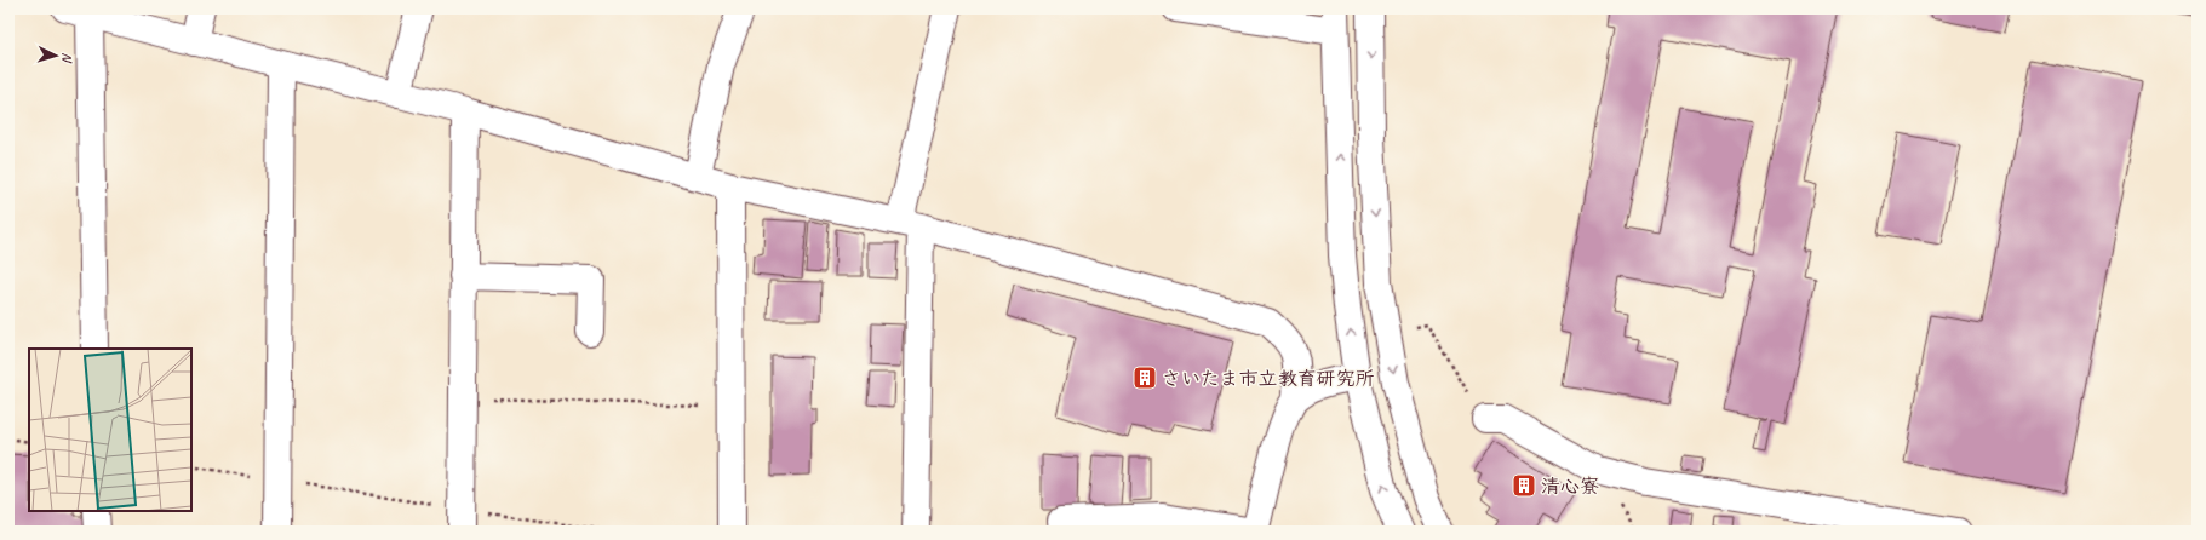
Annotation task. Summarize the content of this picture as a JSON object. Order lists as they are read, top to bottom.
{
  "places": {
    "building": ["さいたま市立教育研究所", "清心寮"]
  },
  "north": "right"
}
